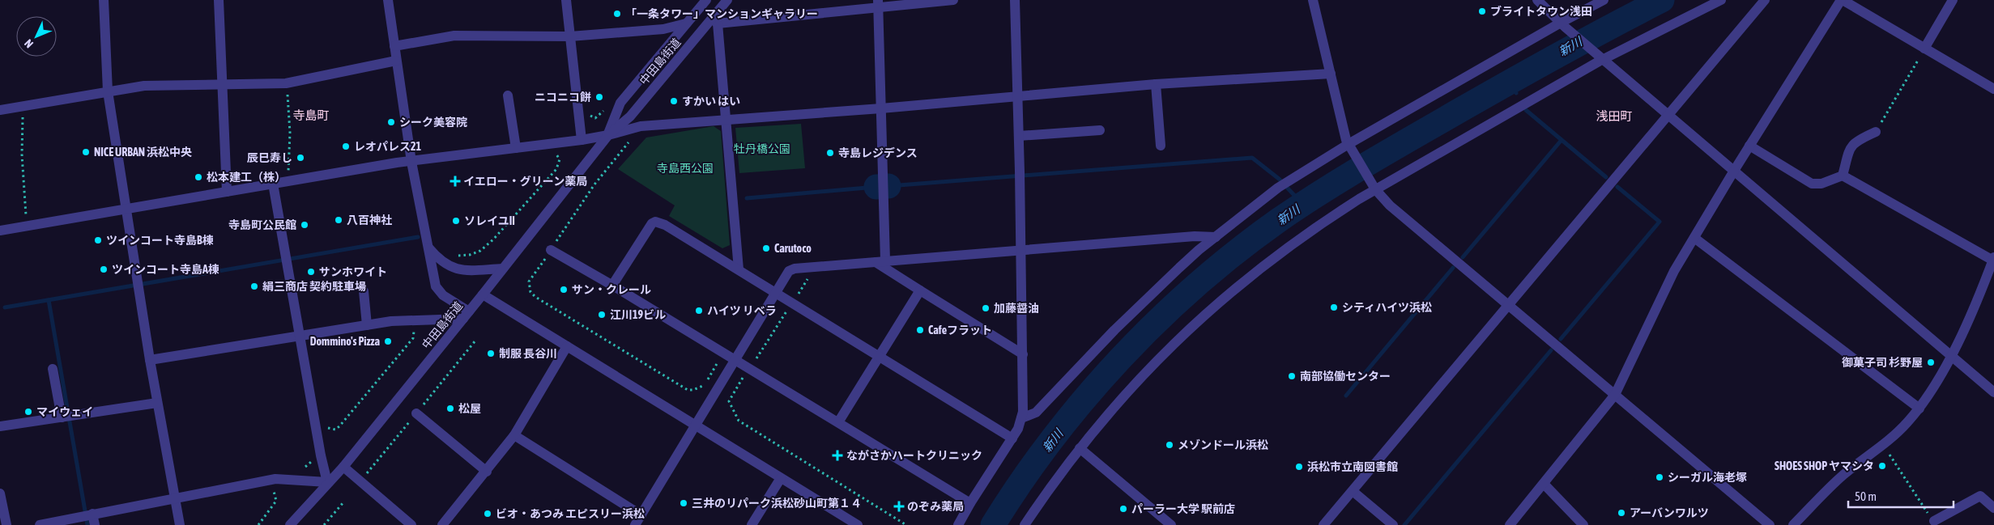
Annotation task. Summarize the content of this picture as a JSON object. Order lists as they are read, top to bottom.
{
  "streets": {
    "street": ["中田島街道"]
  },
  "districts": ["寺島町", "浅田町"],
  "water": ["新川"],
  "parks": ["牡丹橋公園", "寺島西公園"],
  "places": {
    "other": [
      "ブライトタウン浅田",
      "「一条タワー」マンションギャラリー",
      "ニコニコ餅",
      "すかい はい",
      "シーク美容院",
      "レオパレス21",
      "NICE URBAN 浜松中央",
      "寺島レジデンス",
      "辰巳寿し",
      "松本建工（株）",
      "八百神社",
      "ソレイユII",
      "寺島町公民館",
      "ツインコート寺島B棟",
      "Carutoco",
      "ツインコート寺島A棟",
      "サンホワイト",
      "絹三商店 契約駐車場",
      "サン・クレール",
      "シティハイツ浜松",
      "加藤醤油",
      "ハイツ リベラ",
      "江川19ビル",
      "Cafeフラット",
      "Dommino's Pizza",
      "制服 長谷川",
      "御菓子司 杉野屋",
      "南部協働センター",
      "松屋",
      "マイウェイ",
      "メゾンドール浜松",
      "SHOES SHOP ヤマシタ",
      "浜松市立南図書館",
      "シーガル海老塚",
      "三井のリパーク浜松砂山町第１４",
      "パーラー大学 駅前店",
      "アーバンワルツ",
      "ビオ・あつみ エピスリー浜松"
    ],
    "health": ["イエロー・グリーン薬局", "ながさかハートクリニック", "のぞみ薬局"]
  },
  "scale_bar": "50 m",
  "north": "bottom left"
}
